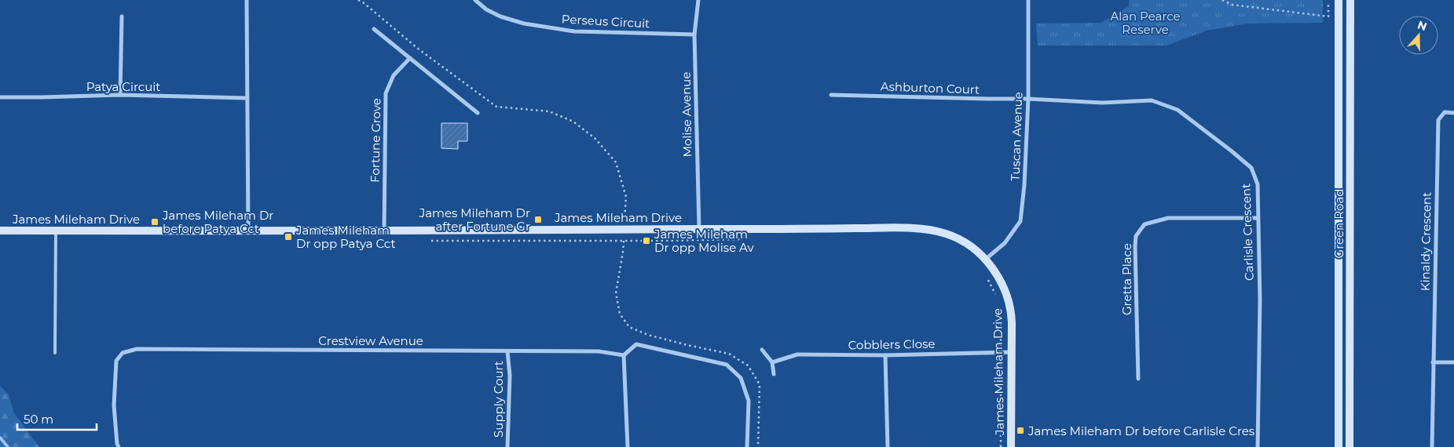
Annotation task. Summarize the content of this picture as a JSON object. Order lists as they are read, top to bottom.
{
  "streets": {
    "street": [
      "Perseus Circuit",
      "Patya Circuit",
      "Ashburton Court",
      "Molise Avenue",
      "Tuscan Avenue",
      "Fortune Grove",
      "James Mileham Drive",
      "Green Road",
      "Carlisle Crescent",
      "Kinaldy Crescent",
      "Gretta Place",
      "Crestview Avenue",
      "Cobblers Close",
      "Supply Court"
    ]
  },
  "crossings": [
    ["Perseus Circuit", "Molise Avenue"],
    ["Ashburton Court", "Tuscan Avenue"],
    ["Ashburton Court", "Carlisle Crescent"],
    ["Molise Avenue", "James Mileham Drive"],
    ["Tuscan Avenue", "James Mileham Drive"],
    ["Tuscan Avenue", "Carlisle Crescent"],
    ["Fortune Grove", "James Mileham Drive"],
    ["James Mileham Drive", "Cobblers Close"],
    ["Carlisle Crescent", "Gretta Place"],
    ["Crestview Avenue", "Supply Court"]
  ],
  "parks": ["Alan Pearce Reserve"],
  "places": {
    "transit": [
      "James Mileham Dr after Fortune Gr",
      "James Mileham Dr before Patya Cct",
      "James Mileham Dr opp Patya Cct",
      "James Mileham Dr opp Molise Av",
      "James Mileham Dr before Carlisle Cres"
    ]
  },
  "scale_bar": "50 m",
  "north": "top"
}
